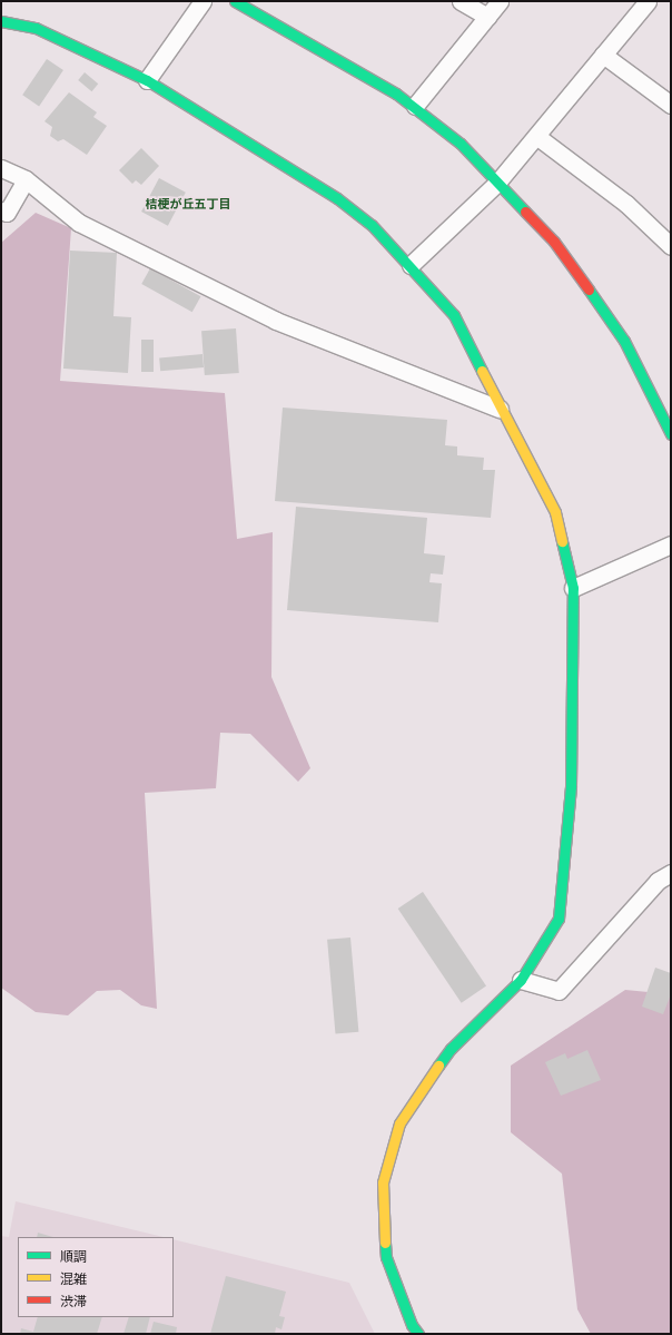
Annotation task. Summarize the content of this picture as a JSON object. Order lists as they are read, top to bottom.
{
  "districts": ["桔梗が丘五丁目"],
  "legend": ["順調", "混雑", "渋滞"]
}
